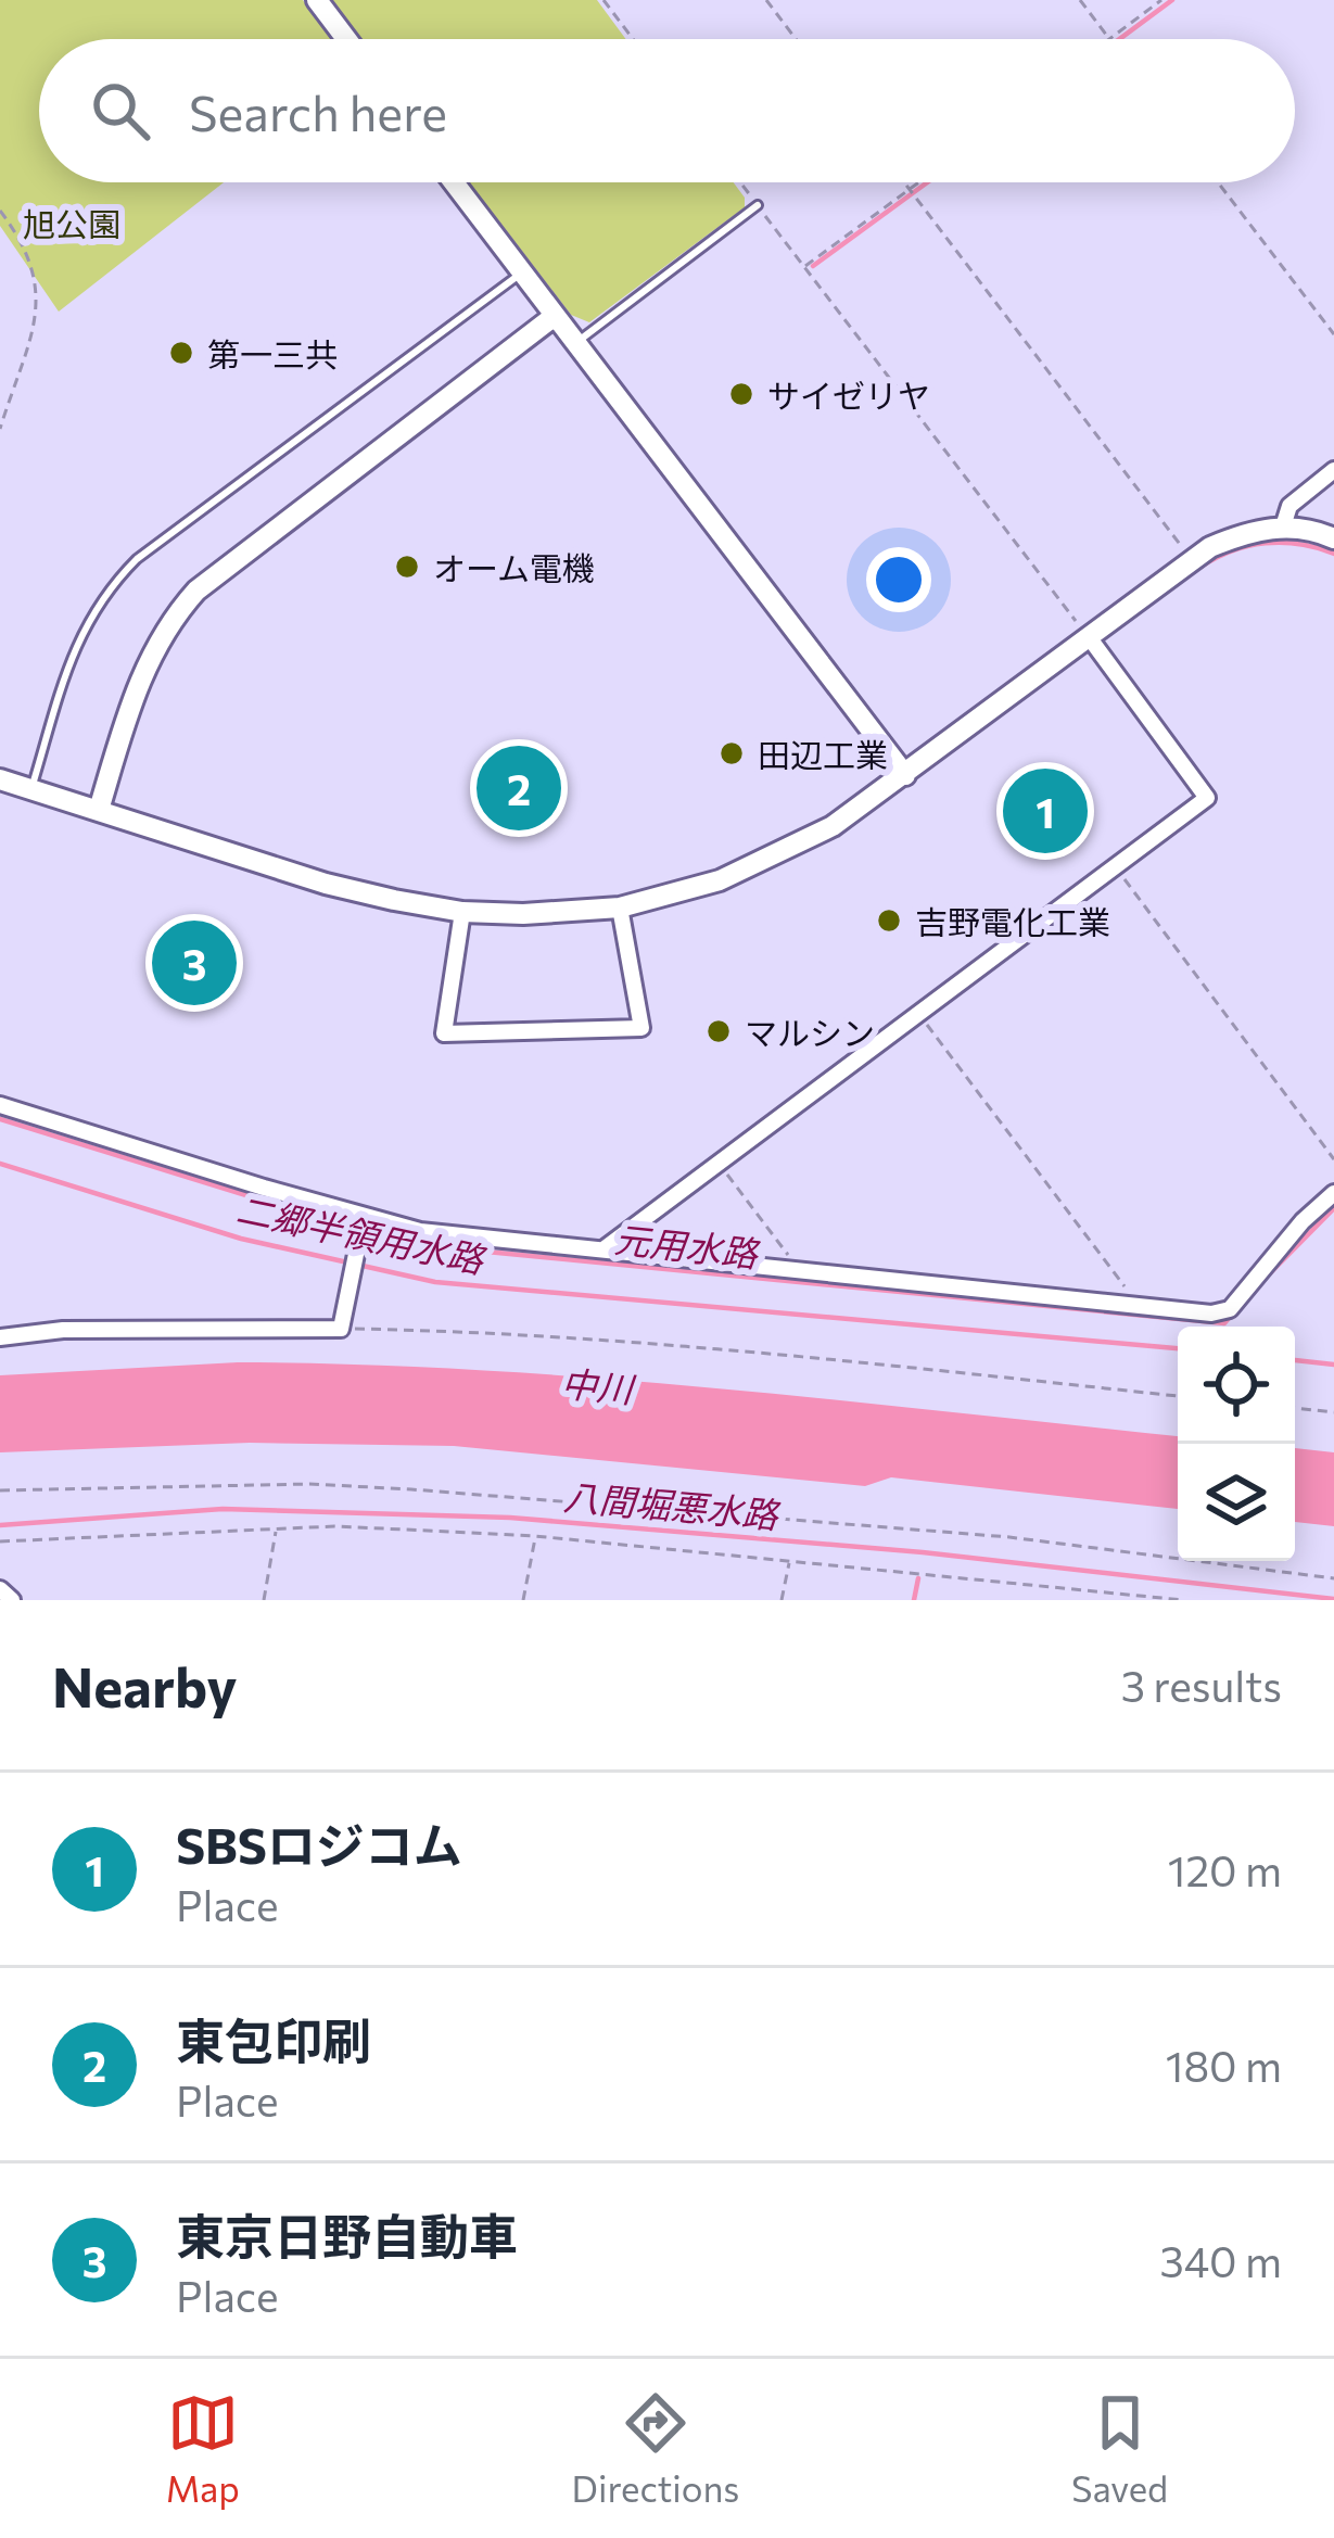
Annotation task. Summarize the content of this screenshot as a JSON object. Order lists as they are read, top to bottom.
{
  "water": [
    "二郷半領用水路",
    "元用水路",
    "中川",
    "八間堀悪水路"
  ],
  "parks": ["旭公園"],
  "places": [
    "第一三共",
    "サイゼリヤ",
    "オーム電機",
    "田辺工業",
    "吉野電化工業",
    "マルシン"
  ],
  "page": {
    "search": "Search here",
    "pins": ["2", "1", "3"],
    "heading": ["Nearby", "3 results"],
    "list": [
      {
        "mark": "1",
        "name": "SBSロジコム",
        "note": "Place",
        "value": "120 m"
      },
      {
        "mark": "2",
        "name": "東包印刷",
        "note": "Place",
        "value": "180 m"
      },
      {
        "mark": "3",
        "name": "東京日野自動車",
        "note": "Place",
        "value": "340 m"
      }
    ],
    "nav": ["Map", "Directions", "Saved"]
  }
}
